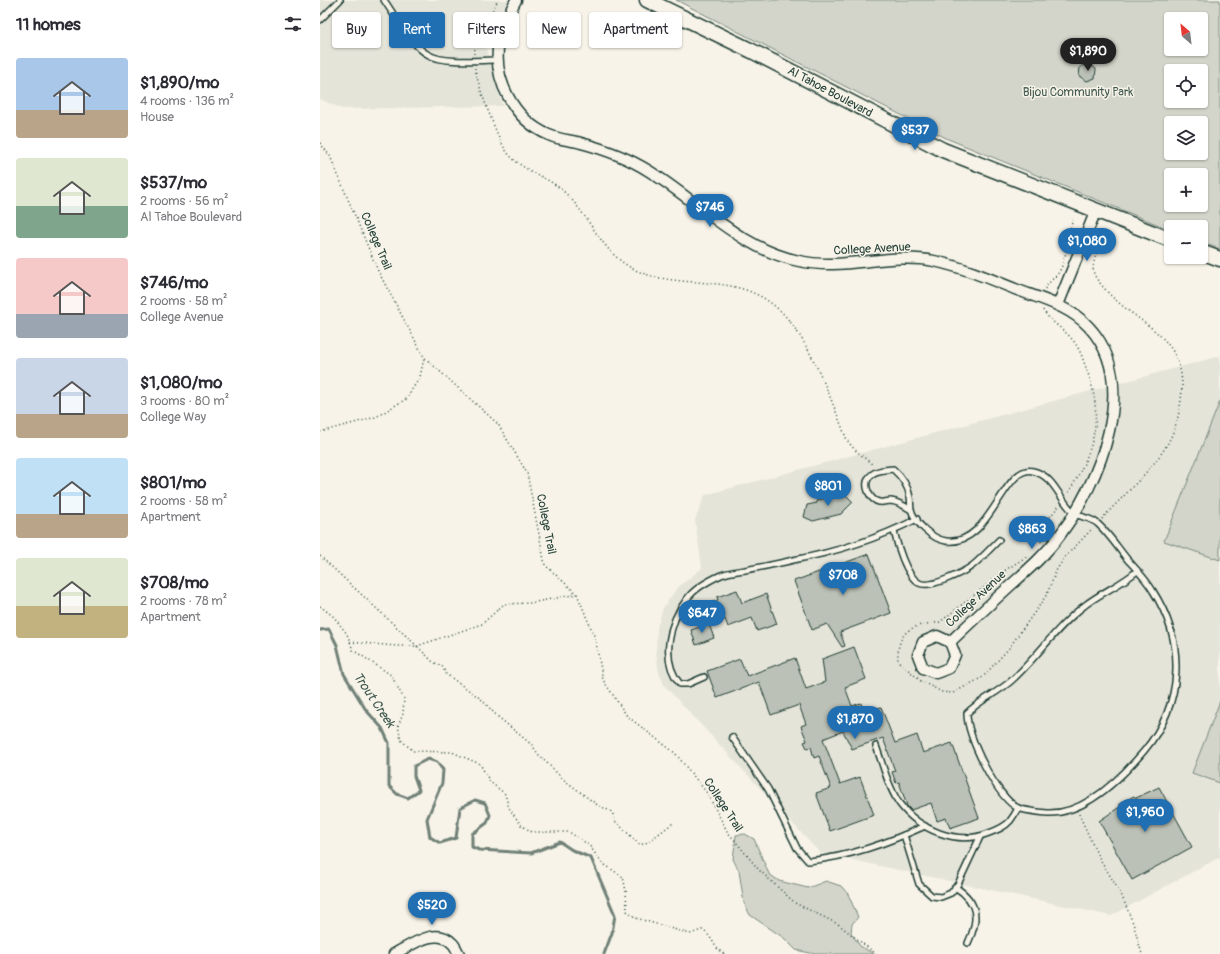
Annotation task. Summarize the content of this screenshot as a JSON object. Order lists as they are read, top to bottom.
{
  "streets": {
    "main road": ["Al Tahoe Boulevard"],
    "street": ["College Avenue"],
    "path": ["College Trail"]
  },
  "water": ["Trout Creek"],
  "parks": ["Bijou Community Park"],
  "north": "top left",
  "page": {
    "heading": "11 homes",
    "map_buttons": ["+", "−"],
    "chip": [
      "Buy",
      "Rent",
      "Filters",
      "New",
      "Apartment"
    ],
    "price": [
      "$1,890",
      "$537",
      "$746",
      "$1,080",
      "$801",
      "$863",
      "$708",
      "$647",
      "$1,870",
      "$1,960",
      "$520"
    ],
    "list": [
      {
        "name": "$1,890/mo",
        "note": "4 rooms · 136 m² · House"
      },
      {
        "name": "$537/mo",
        "note": "2 rooms · 56 m² · Al Tahoe Boulevard"
      },
      {
        "name": "$746/mo",
        "note": "2 rooms · 58 m² · College Avenue"
      },
      {
        "name": "$1,080/mo",
        "note": "3 rooms · 80 m² · College Way"
      },
      {
        "name": "$801/mo",
        "note": "2 rooms · 58 m² · Apartment"
      },
      {
        "name": "$708/mo",
        "note": "2 rooms · 78 m² · Apartment"
      }
    ]
  }
}
